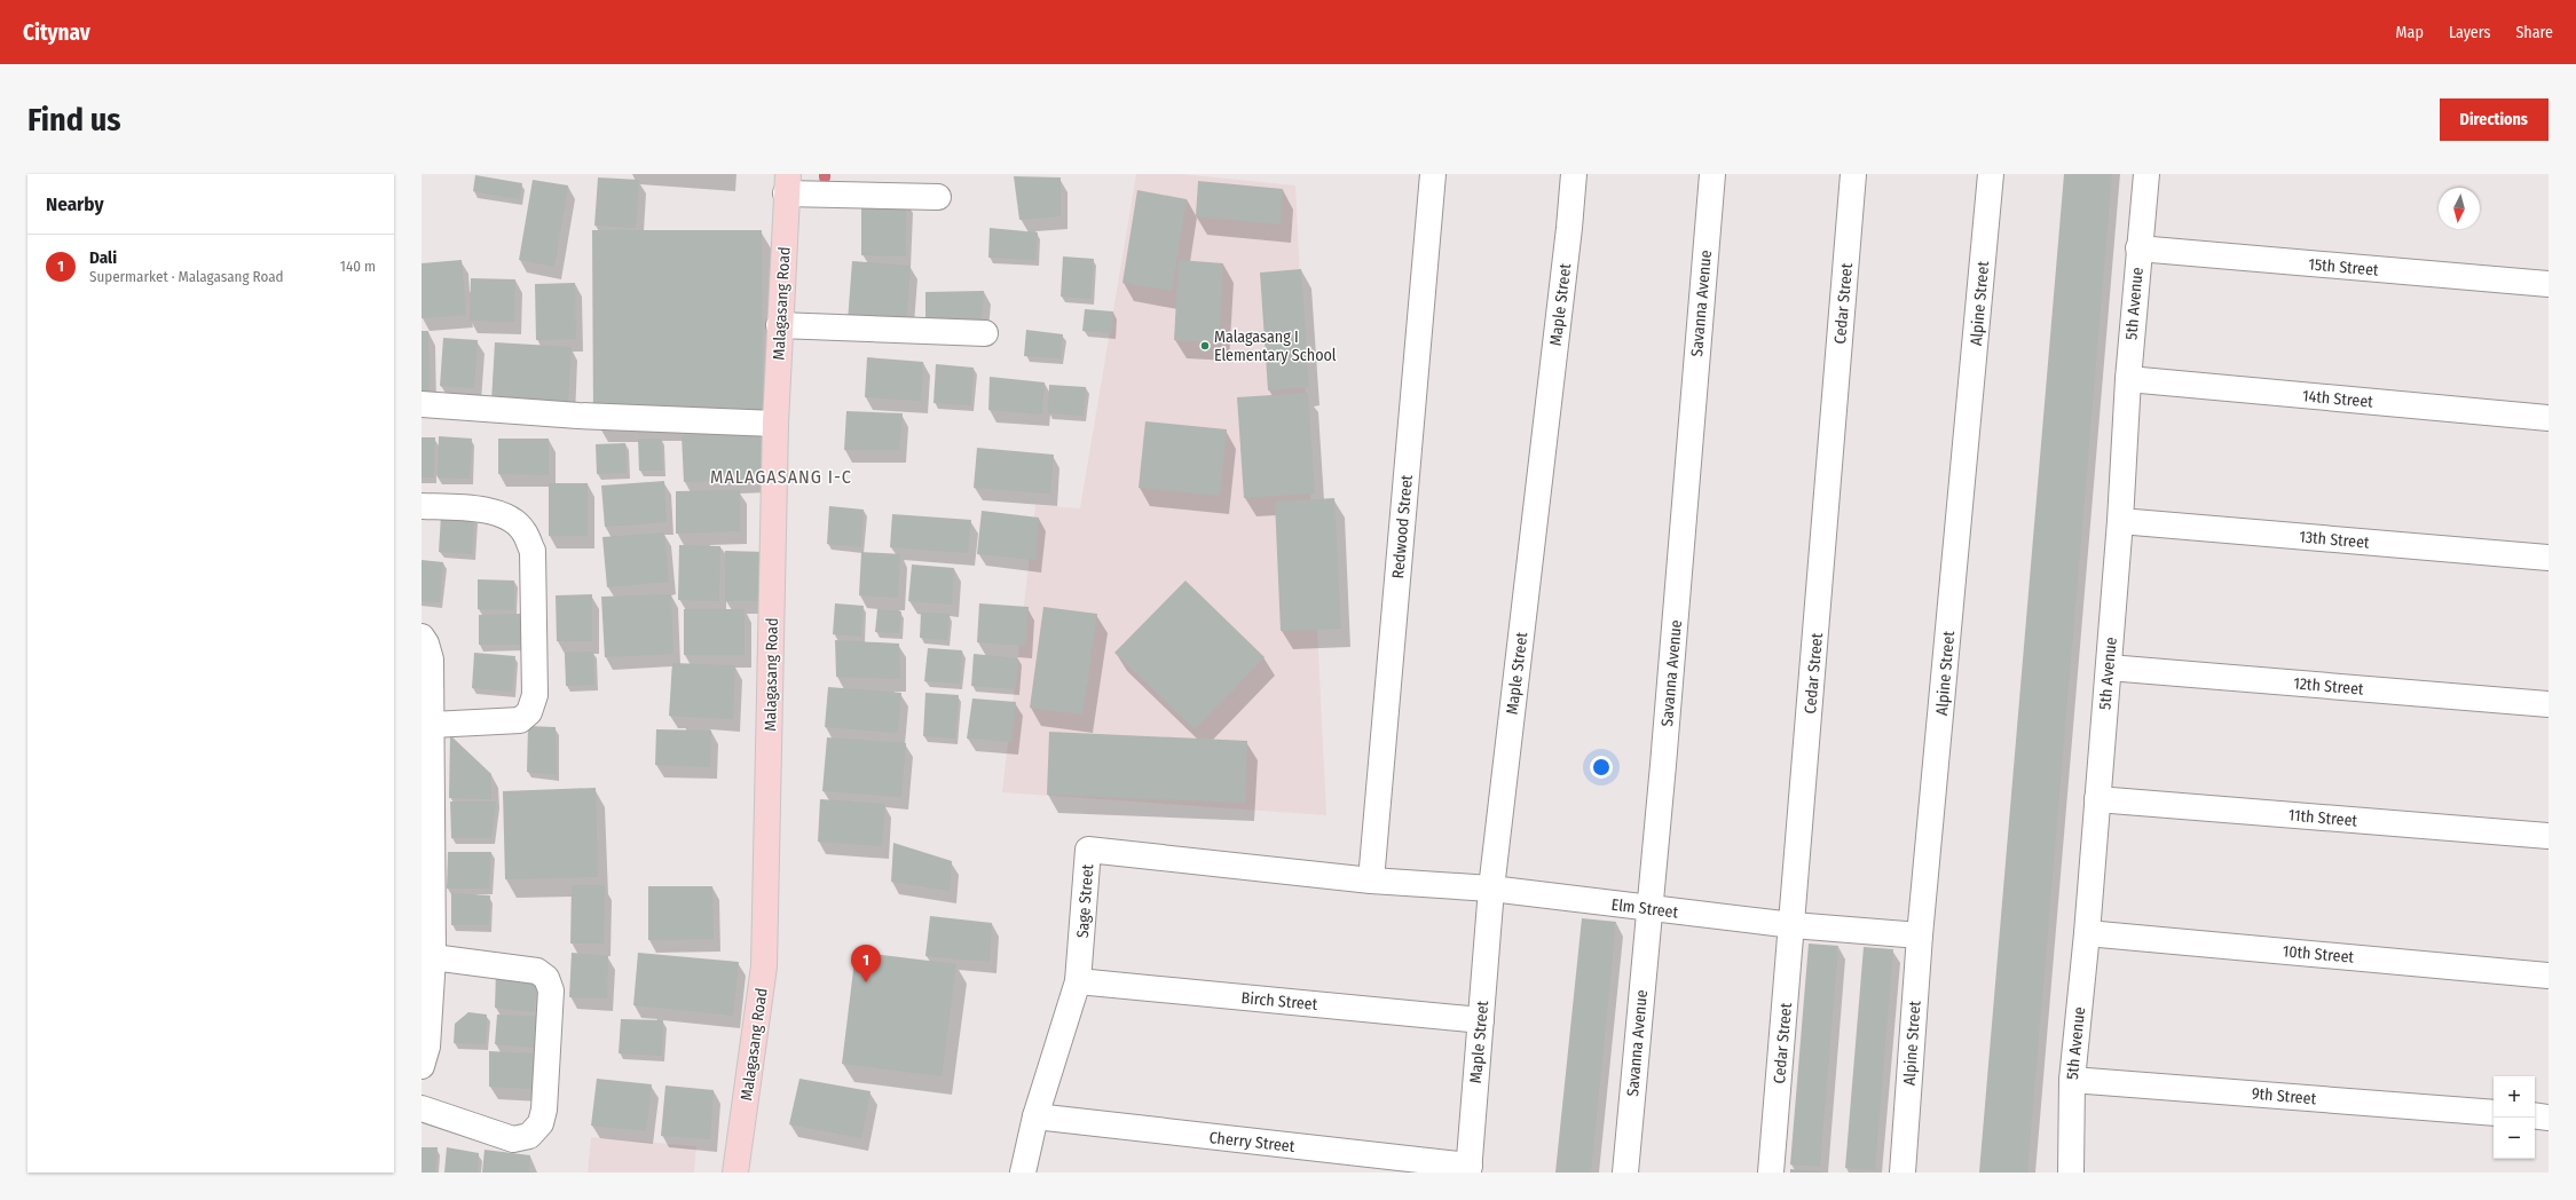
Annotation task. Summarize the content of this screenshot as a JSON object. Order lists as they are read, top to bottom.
{
  "streets": {
    "main road": ["Malagasang Road"],
    "street": [
      "15th Street",
      "Savanna Avenue",
      "Cedar Street",
      "Alpine Street",
      "5th Avenue",
      "Maple Street",
      "14th Street",
      "Redwood Street",
      "13th Street",
      "12th Street",
      "11th Street",
      "Sage Street",
      "Elm Street",
      "10th Street",
      "Birch Street",
      "9th Street",
      "Cherry Street"
    ]
  },
  "crossings": [
    ["15th Street", "5th Avenue"],
    ["Savanna Avenue", "Elm Street"],
    ["Cedar Street", "Elm Street"],
    ["Alpine Street", "Elm Street"],
    ["5th Avenue", "14th Street"],
    ["5th Avenue", "13th Street"],
    ["5th Avenue", "12th Street"],
    ["5th Avenue", "11th Street"],
    ["5th Avenue", "10th Street"],
    ["5th Avenue", "9th Street"],
    ["Maple Street", "Elm Street"],
    ["Maple Street", "Birch Street"],
    ["Maple Street", "Cherry Street"],
    ["Redwood Street", "Sage Street"],
    ["Redwood Street", "Elm Street"],
    ["Sage Street", "Elm Street"],
    ["Sage Street", "Birch Street"],
    ["Sage Street", "Cherry Street"]
  ],
  "districts": ["MALAGASANG I-C"],
  "places": ["Malagasang I Elementary School"],
  "north": "bottom",
  "page": {
    "header": "Citynav",
    "nav": ["Map", "Layers", "Share"],
    "buttons": "Directions",
    "title": "Find us",
    "heading": "Nearby",
    "list": [
      {
        "mark": "1",
        "name": "Dali",
        "note": "Supermarket · Malagasang Road",
        "value": "140 m"
      }
    ],
    "pins": "1",
    "map_buttons": ["+", "−"]
  }
}
